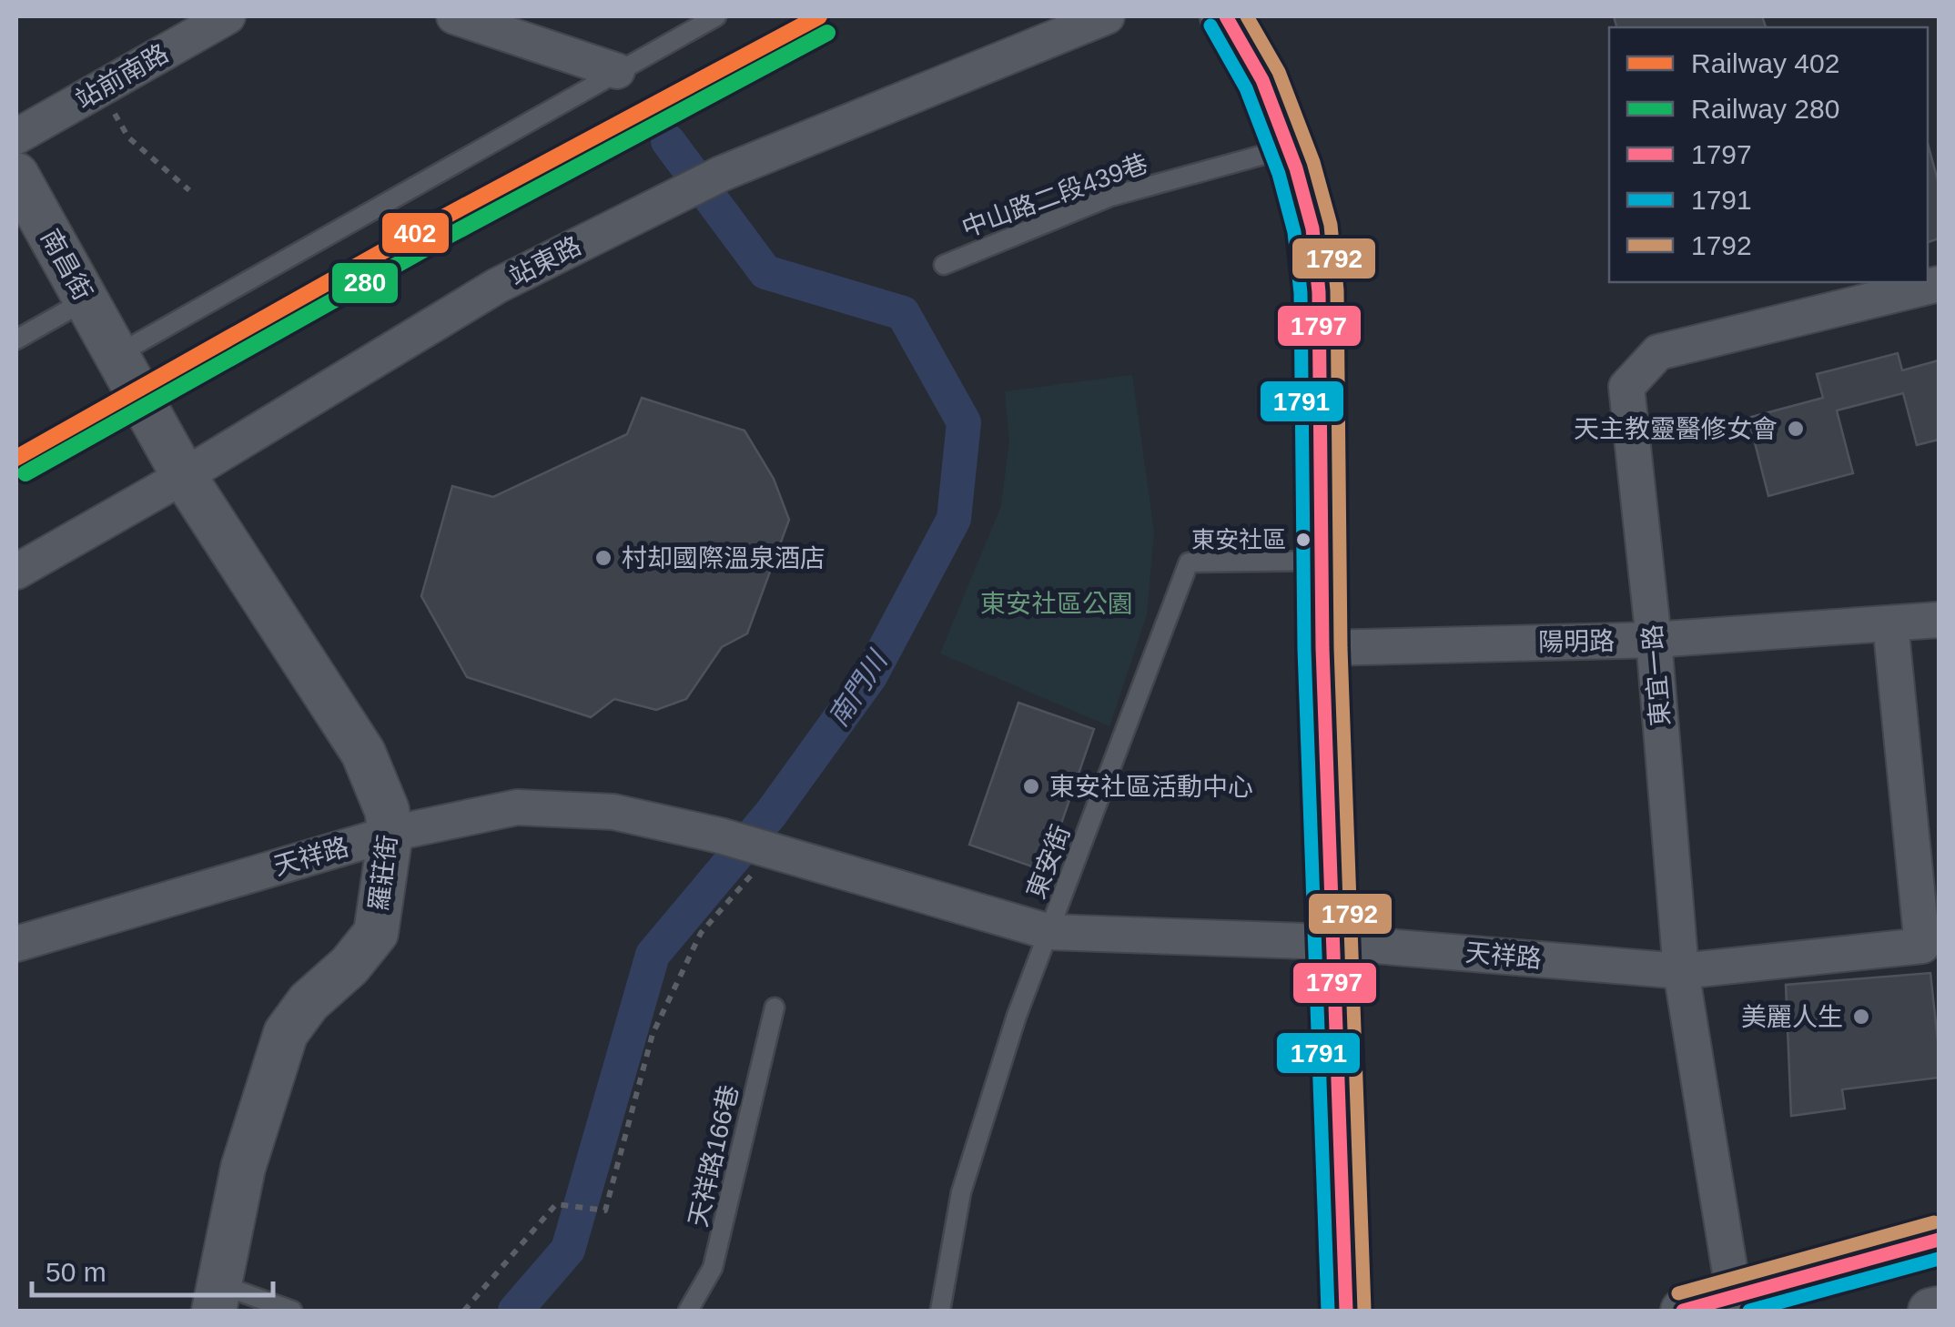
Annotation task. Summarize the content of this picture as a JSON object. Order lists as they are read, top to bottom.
{
  "streets": {
    "street": [
      "站前南路",
      "站東路",
      "南昌街",
      "陽明路",
      "東宜一路",
      "天祥路",
      "羅莊街"
    ],
    "lane": ["中山路二段439巷", "東安街", "天祥路166巷"]
  },
  "crossings": [
    ["站東路", "羅莊街"],
    ["南昌街", "羅莊街"],
    ["陽明路", "東宜一路"],
    ["陽明路", "天祥路"],
    ["東宜一路", "天祥路"],
    ["天祥路", "東安街"],
    ["天祥路", "羅莊街"]
  ],
  "water": ["南門川"],
  "parks": ["東安社區公園"],
  "places": [
    "天主教靈醫修女會",
    "東安社區",
    "村却國際溫泉酒店",
    "東安社區活動中心",
    "美麗人生"
  ],
  "lines": [
    "rail line 402",
    "transit line 1797",
    "transit line 1792",
    "transit line 1791",
    "rail line 280"
  ],
  "legend": [
    "Railway 402",
    "Railway 280",
    "1797",
    "1791",
    "1792"
  ],
  "scale_bar": "50 m"
}
